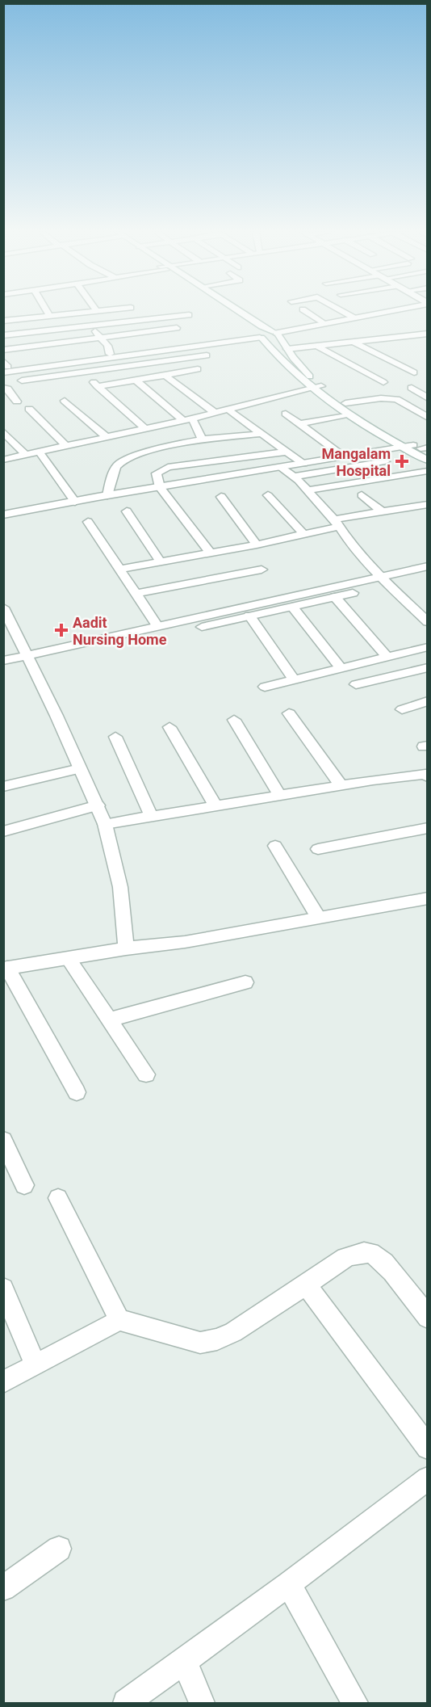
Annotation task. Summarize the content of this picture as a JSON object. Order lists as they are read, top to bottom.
{
  "places": {
    "health": ["Mangalam Hospital", "Aadit Nursing Home"]
  }
}
